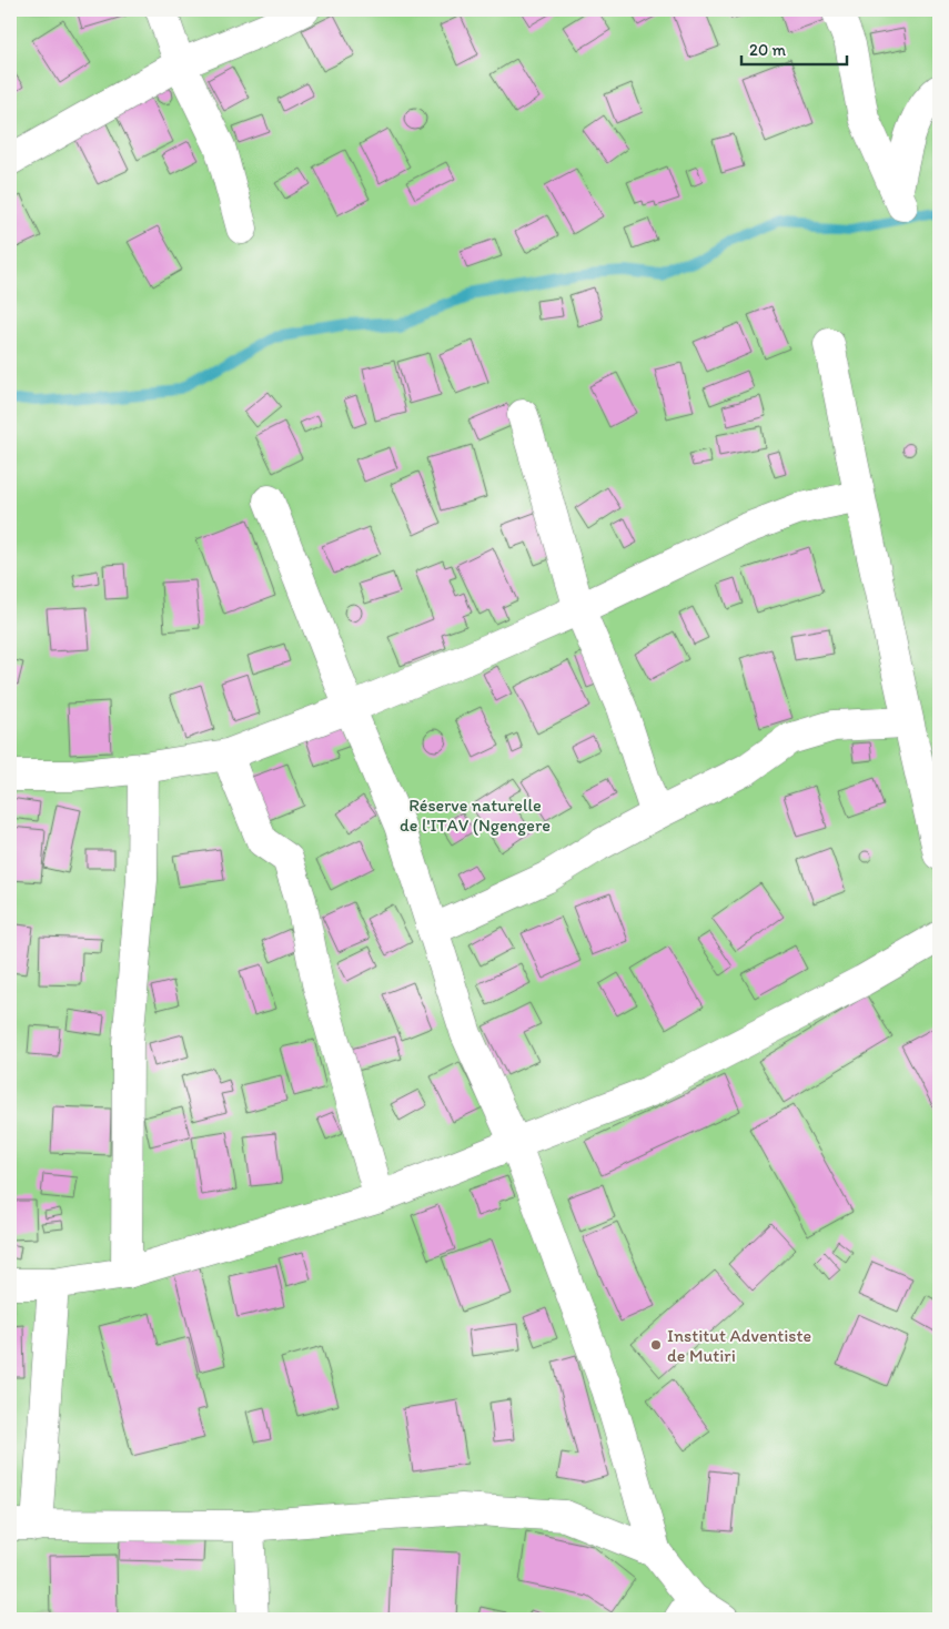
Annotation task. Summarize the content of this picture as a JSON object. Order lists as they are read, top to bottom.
{
  "parks": ["Réserve naturelle de l'ITAV (Ngengere"],
  "places": ["Institut Adventiste de Mutiri"],
  "scale_bar": "20 m"
}
